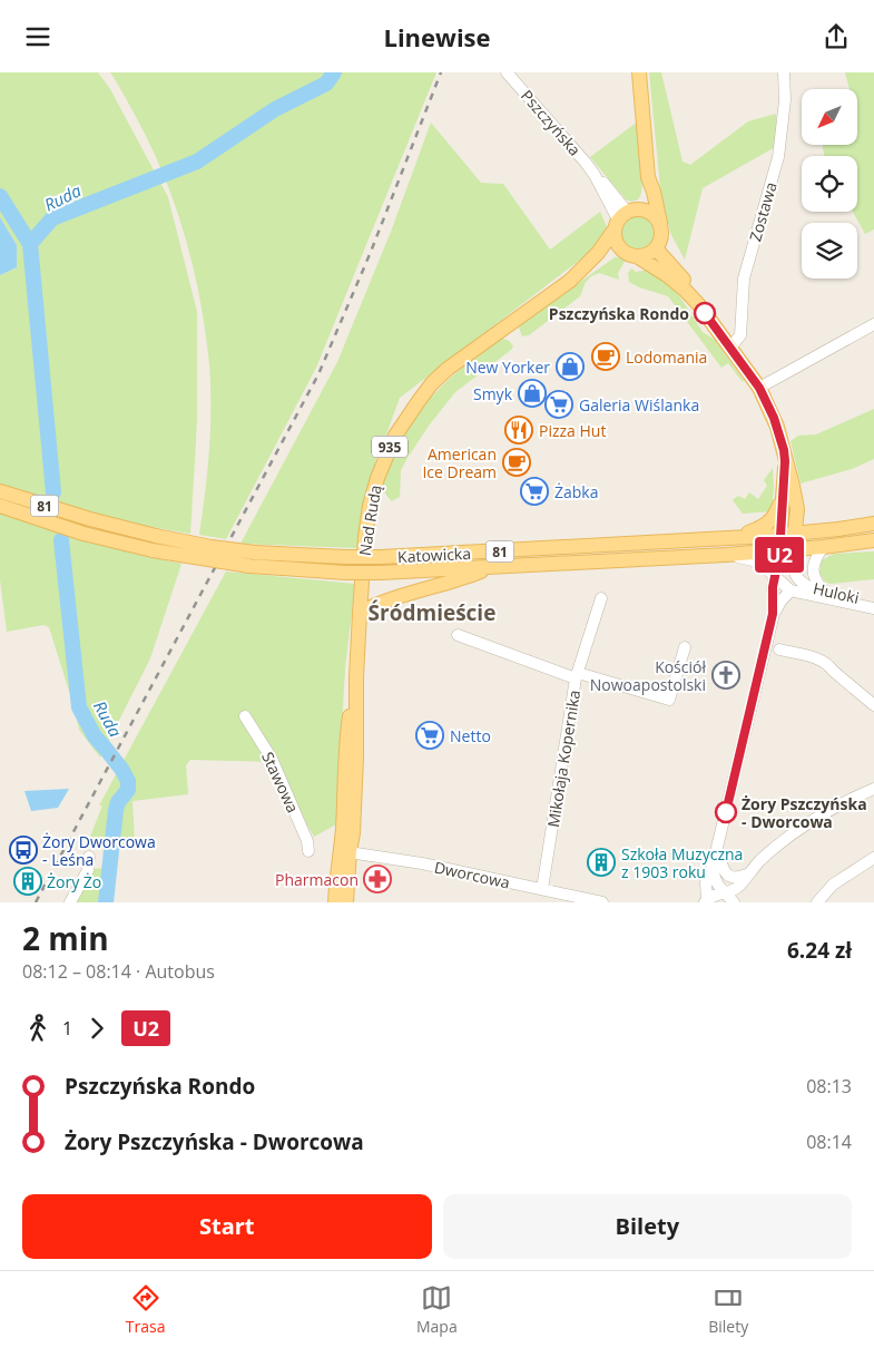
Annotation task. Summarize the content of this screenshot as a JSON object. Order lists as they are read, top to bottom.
{
  "streets": {
    "main road": [
      "935",
      "81",
      "Nad Rudą",
      "Katowicka"
    ],
    "street": [
      "Pszczyńska",
      "Zostawa",
      "Huloki",
      "Mikołaja Kopernika",
      "Stawowa",
      "Dworcowa"
    ]
  },
  "crossings": [
    ["Pszczyńska", "935"],
    ["Pszczyńska", "Nad Rudą"],
    ["935", "Nad Rudą"],
    ["Nad Rudą", "Dworcowa"],
    ["Katowicka", "Huloki"],
    ["Mikołaja Kopernika", "Dworcowa"]
  ],
  "districts": ["Śródmieście"],
  "water": ["Ruda"],
  "places": {
    "other": ["Pszczyńska Rondo", "Żory Pszczyńska - Dworcowa"],
    "cafe": ["Lodomania", "American Ice Dream"],
    "shop": ["New Yorker", "Smyk"],
    "supermarket": ["Galeria Wiślanka", "Żabka", "Netto"],
    "restaurant": ["Pizza Hut"],
    "church": ["Kościół Nowoapostolski"],
    "bus stop": ["Żory Dworcowa - Leśna"],
    "building": ["Szkoła Muzyczna z 1903 roku", "Żory Żo"],
    "pharmacy": ["Pharmacon"]
  },
  "lines": ["bus line U2"],
  "north": "bottom left",
  "page": {
    "header": "Linewise",
    "on_map": "U2",
    "heading": ["2 min", "08:12 – 08:14 · Autobus", "6.24 zł"],
    "legs": ["1", "U2"],
    "list": [
      {
        "name": "Pszczyńska Rondo",
        "value": "08:13"
      },
      {
        "name": "Żory Pszczyńska - Dworcowa",
        "value": "08:14"
      }
    ],
    "buttons": ["Start", "Bilety"],
    "tabs": ["Trasa", "Mapa", "Bilety"]
  }
}
